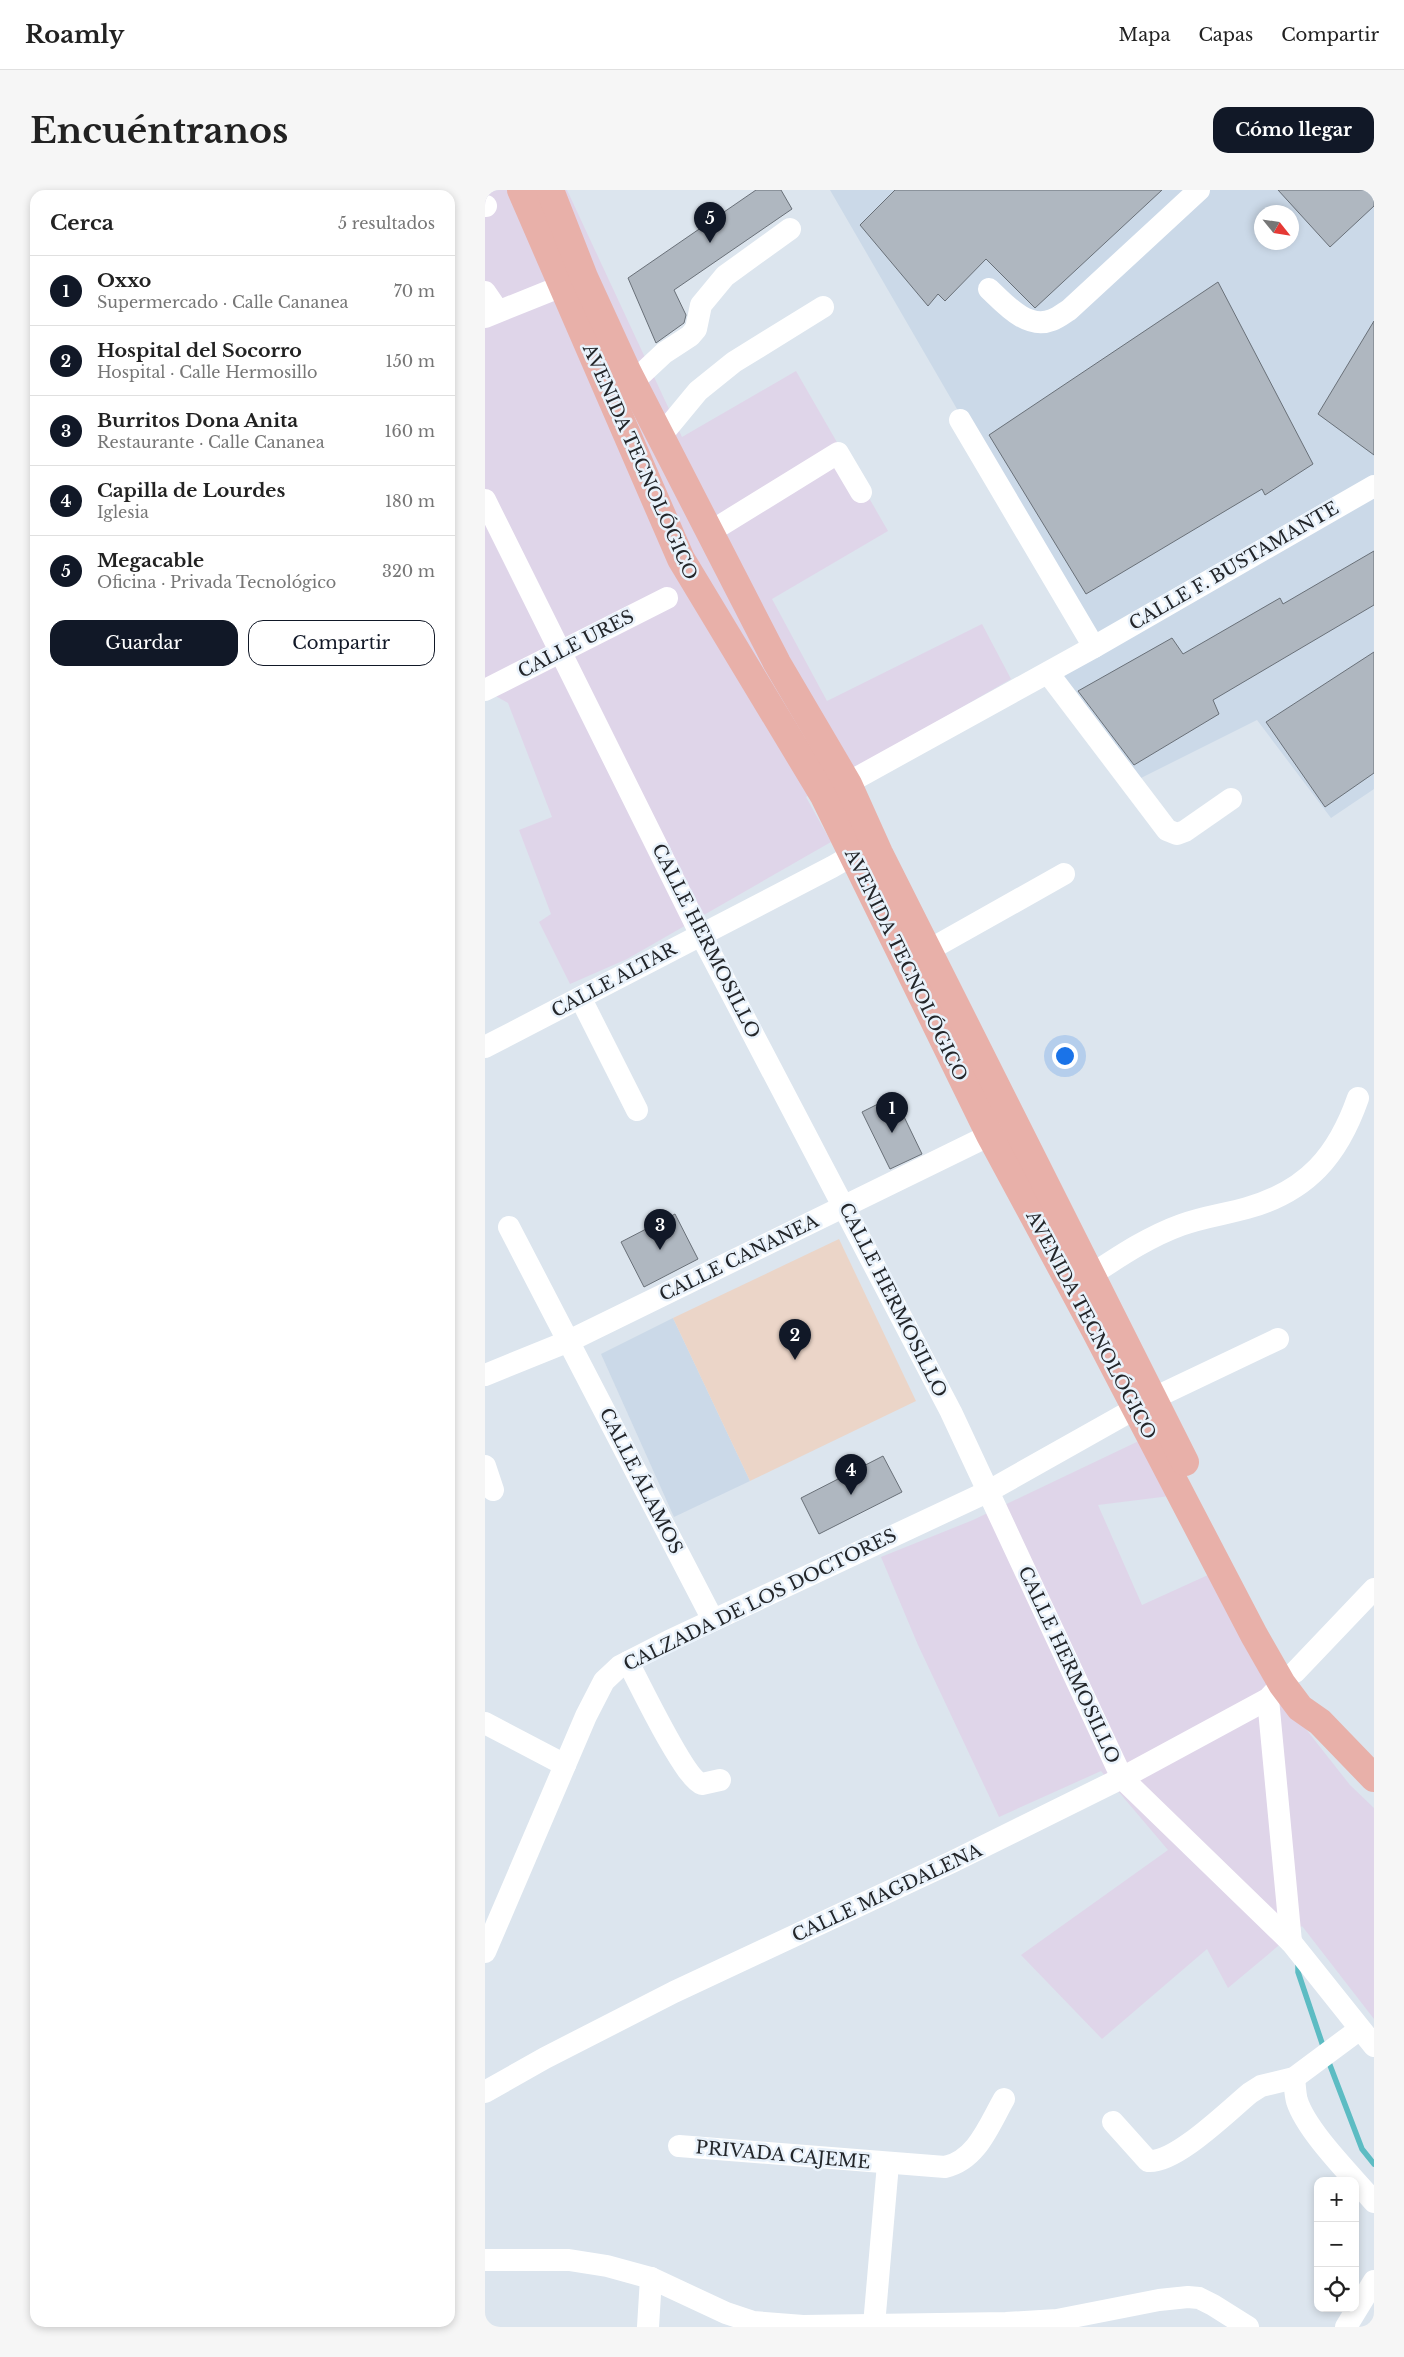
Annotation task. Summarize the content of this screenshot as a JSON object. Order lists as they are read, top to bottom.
{
  "streets": {
    "main road": ["AVENIDA TECNOLÓGICO"],
    "street": [
      "CALLE F. BUSTAMANTE",
      "CALLE URES",
      "CALLE HERMOSILLO",
      "CALLE ALTAR",
      "CALLE CANANEA",
      "CALLE ÁLAMOS",
      "CALZADA DE LOS DOCTORES",
      "CALLE MAGDALENA",
      "PRIVADA CAJEME"
    ]
  },
  "crossings": [
    ["AVENIDA TECNOLÓGICO", "CALLE F. BUSTAMANTE"],
    ["AVENIDA TECNOLÓGICO", "CALLE ALTAR"],
    ["AVENIDA TECNOLÓGICO", "CALLE CANANEA"],
    ["AVENIDA TECNOLÓGICO", "CALZADA DE LOS DOCTORES"],
    ["AVENIDA TECNOLÓGICO", "CALLE MAGDALENA"],
    ["CALLE URES", "CALLE HERMOSILLO"],
    ["CALLE HERMOSILLO", "CALLE ALTAR"],
    ["CALLE HERMOSILLO", "CALLE CANANEA"],
    ["CALLE HERMOSILLO", "CALZADA DE LOS DOCTORES"],
    ["CALLE HERMOSILLO", "CALLE MAGDALENA"],
    ["CALLE CANANEA", "CALLE ÁLAMOS"],
    ["CALLE ÁLAMOS", "CALZADA DE LOS DOCTORES"]
  ],
  "north": "bottom right",
  "page": {
    "header": "Roamly",
    "nav": ["Mapa", "Capas", "Compartir"],
    "buttons": [
      "Cómo llegar",
      ["Guardar", "Compartir"]
    ],
    "title": "Encuéntranos",
    "heading": ["Cerca", "5 resultados"],
    "pins": [
      "5",
      "1",
      "3",
      "2",
      "4"
    ],
    "list": [
      {
        "mark": "1",
        "name": "Oxxo",
        "note": "Supermercado · Calle Cananea",
        "value": "70 m"
      },
      {
        "mark": "2",
        "name": "Hospital del Socorro",
        "note": "Hospital · Calle Hermosillo",
        "value": "150 m"
      },
      {
        "mark": "3",
        "name": "Burritos Dona Anita",
        "note": "Restaurante · Calle Cananea",
        "value": "160 m"
      },
      {
        "mark": "4",
        "name": "Capilla de Lourdes",
        "note": "Iglesia",
        "value": "180 m"
      },
      {
        "mark": "5",
        "name": "Megacable",
        "note": "Oficina · Privada Tecnológico",
        "value": "320 m"
      }
    ],
    "map_buttons": ["+", "−"]
  }
}
